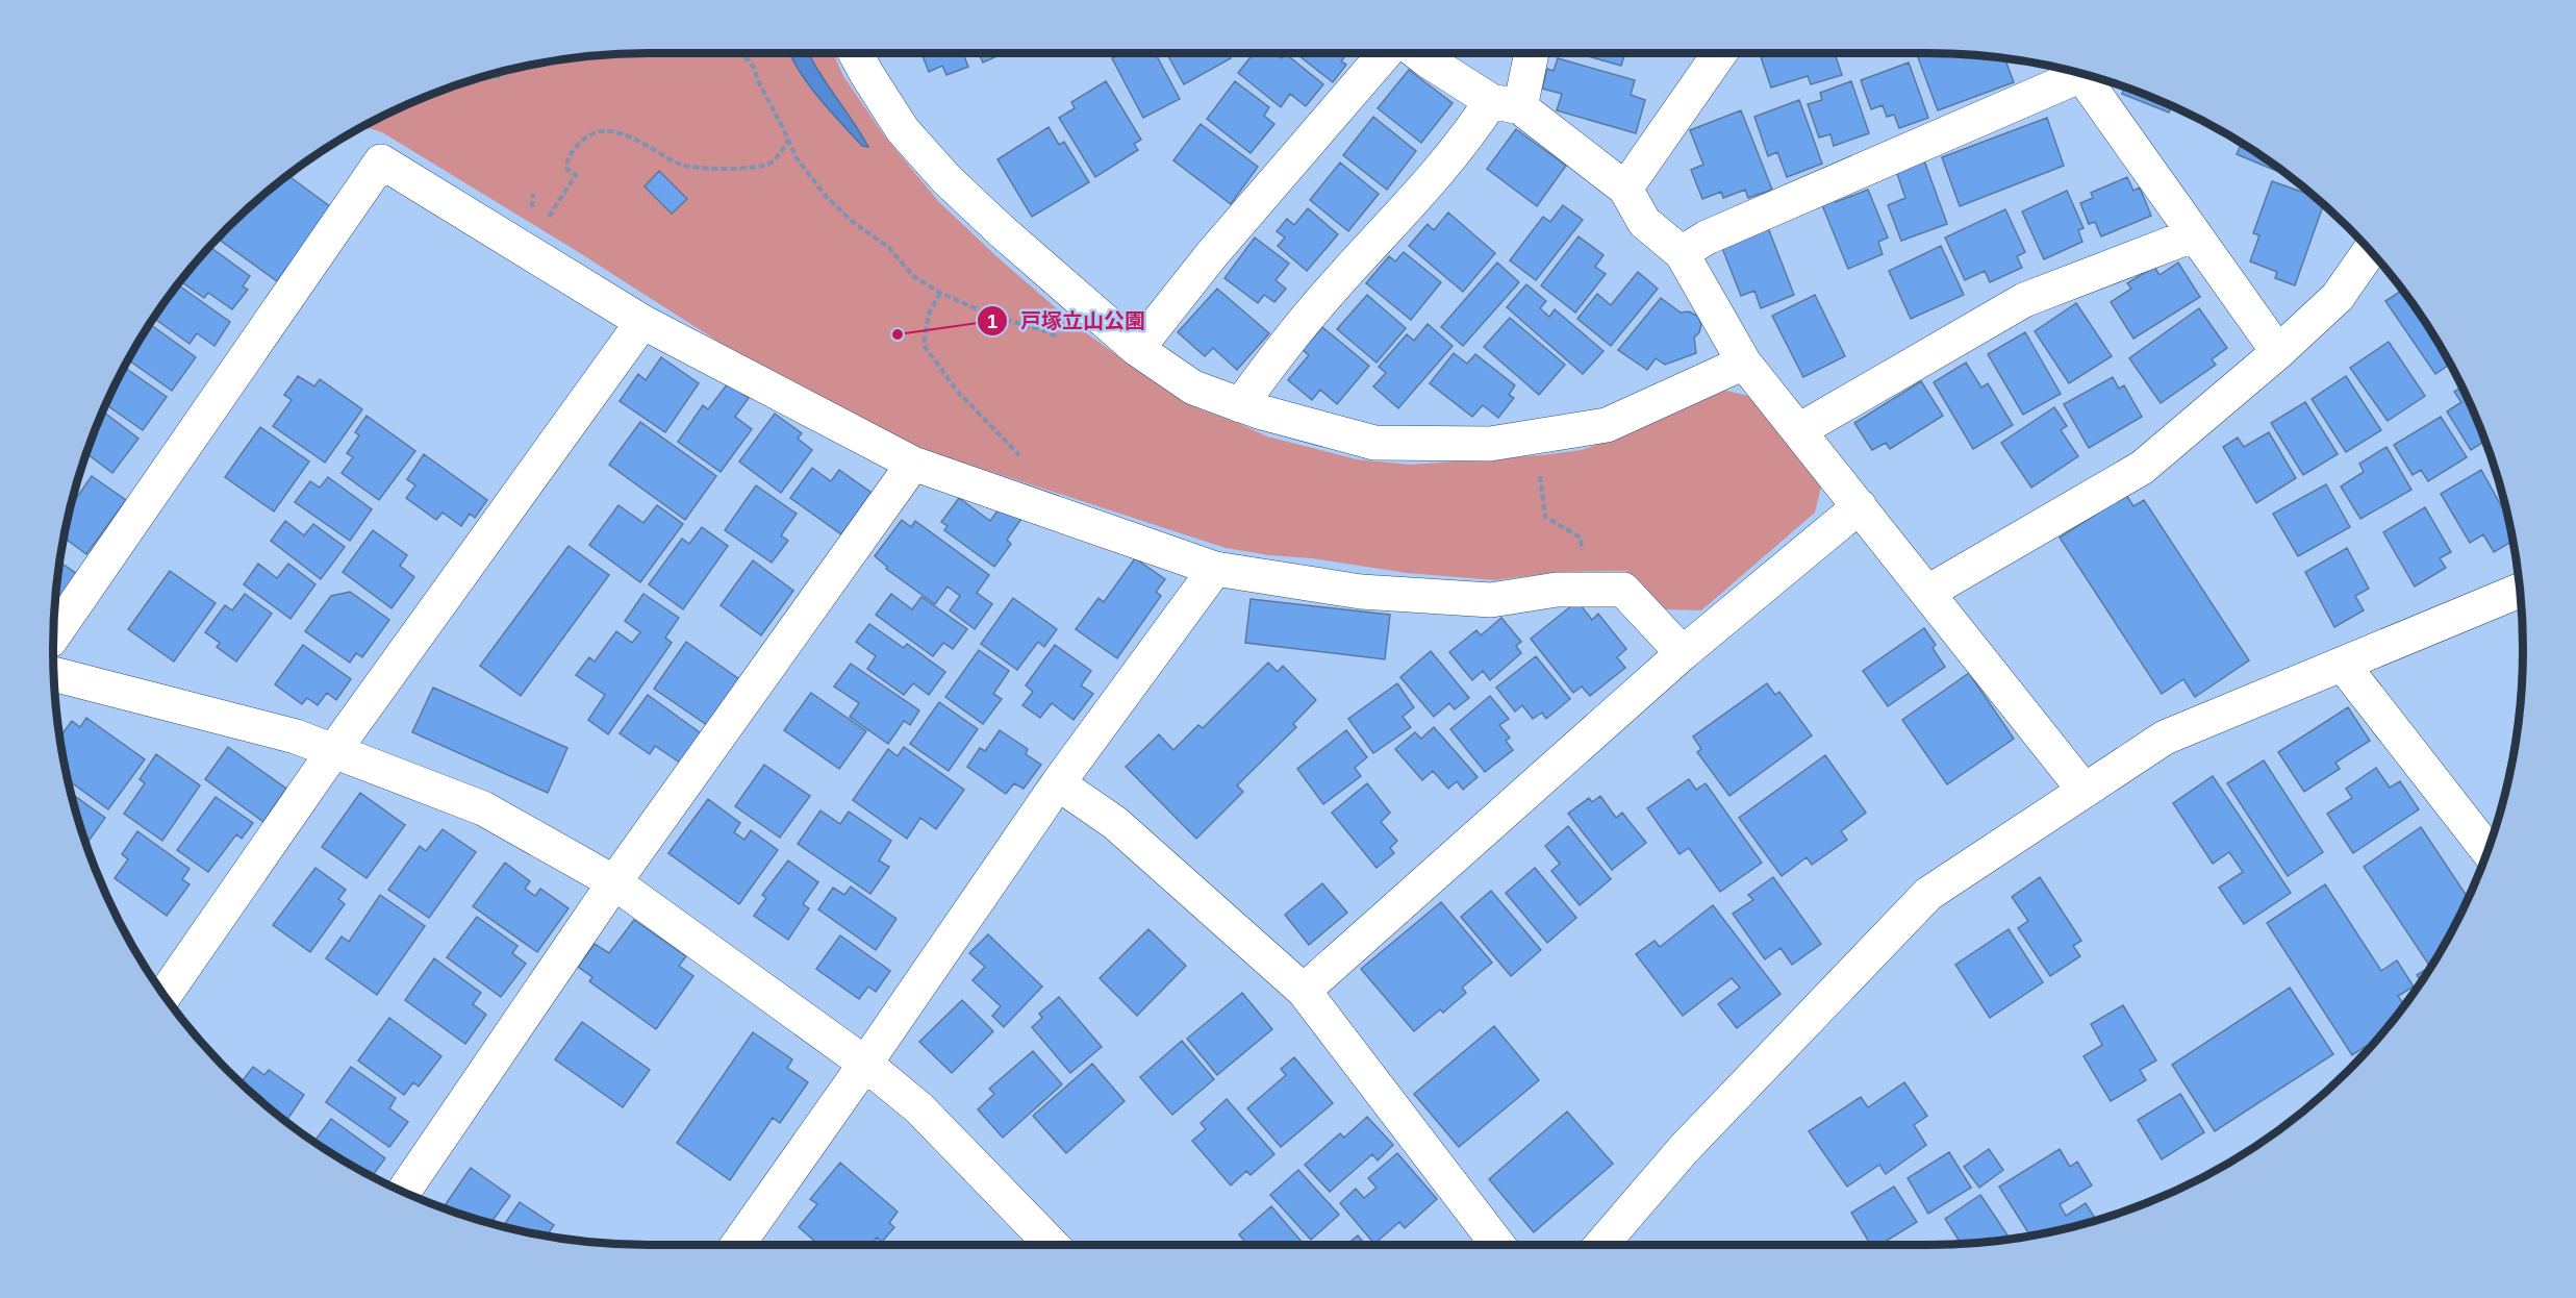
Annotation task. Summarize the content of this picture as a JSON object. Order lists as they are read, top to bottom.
{
  "places": ["戸塚立山公園"]
}
